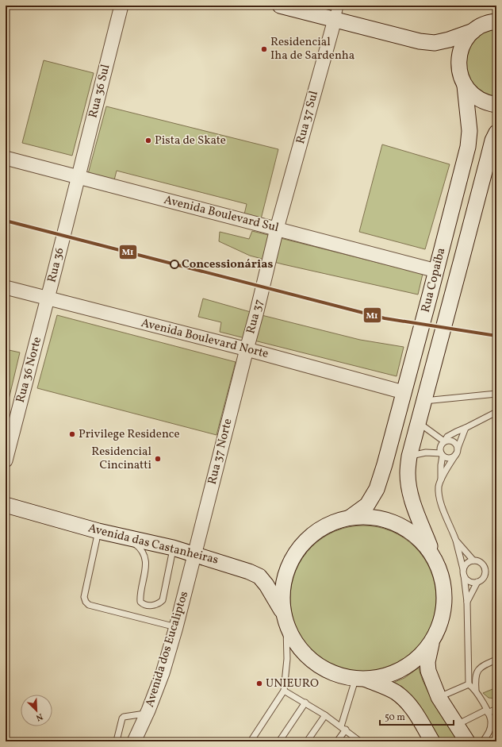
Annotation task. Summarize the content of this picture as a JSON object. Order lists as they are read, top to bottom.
{
  "streets": {
    "main road": ["Rua Copaíba", "Avenida das Castanheiras"],
    "street": [
      "Rua 36 Sul",
      "Rua 37 Sul",
      "Avenida Boulevard Sul",
      "Rua 36",
      "Rua 37",
      "Avenida Boulevard Norte",
      "Rua 36 Norte",
      "Rua 37 Norte",
      "Avenida dos Eucaliptos"
    ]
  },
  "crossings": [
    ["Rua 36 Sul", "Avenida Boulevard Sul"],
    ["Rua 36 Sul", "Rua 36"],
    ["Rua 37 Sul", "Avenida Boulevard Sul"],
    ["Rua 37 Sul", "Rua 37"],
    ["Avenida Boulevard Sul", "Rua 36"],
    ["Avenida Boulevard Sul", "Rua Copaíba"],
    ["Avenida Boulevard Sul", "Rua 37"],
    ["Rua 36", "Avenida Boulevard Norte"],
    ["Rua 36", "Rua 36 Norte"],
    ["Rua Copaíba", "Avenida Boulevard Norte"],
    ["Rua 37", "Avenida Boulevard Norte"],
    ["Rua 37", "Rua 37 Norte"],
    ["Avenida Boulevard Norte", "Rua 36 Norte"],
    ["Avenida Boulevard Norte", "Rua 37 Norte"],
    ["Rua 37 Norte", "Avenida das Castanheiras"],
    ["Rua 37 Norte", "Avenida dos Eucaliptos"],
    ["Avenida das Castanheiras", "Avenida dos Eucaliptos"]
  ],
  "places": [
    "Residencial Iha de Sardenha",
    "Pista de Skate",
    "Concessionárias",
    "Privilege Residence",
    "Residencial Cincinatti",
    "UNIEURO"
  ],
  "lines": ["transit line M1"],
  "scale_bar": "50 m",
  "north": "bottom right"
}
